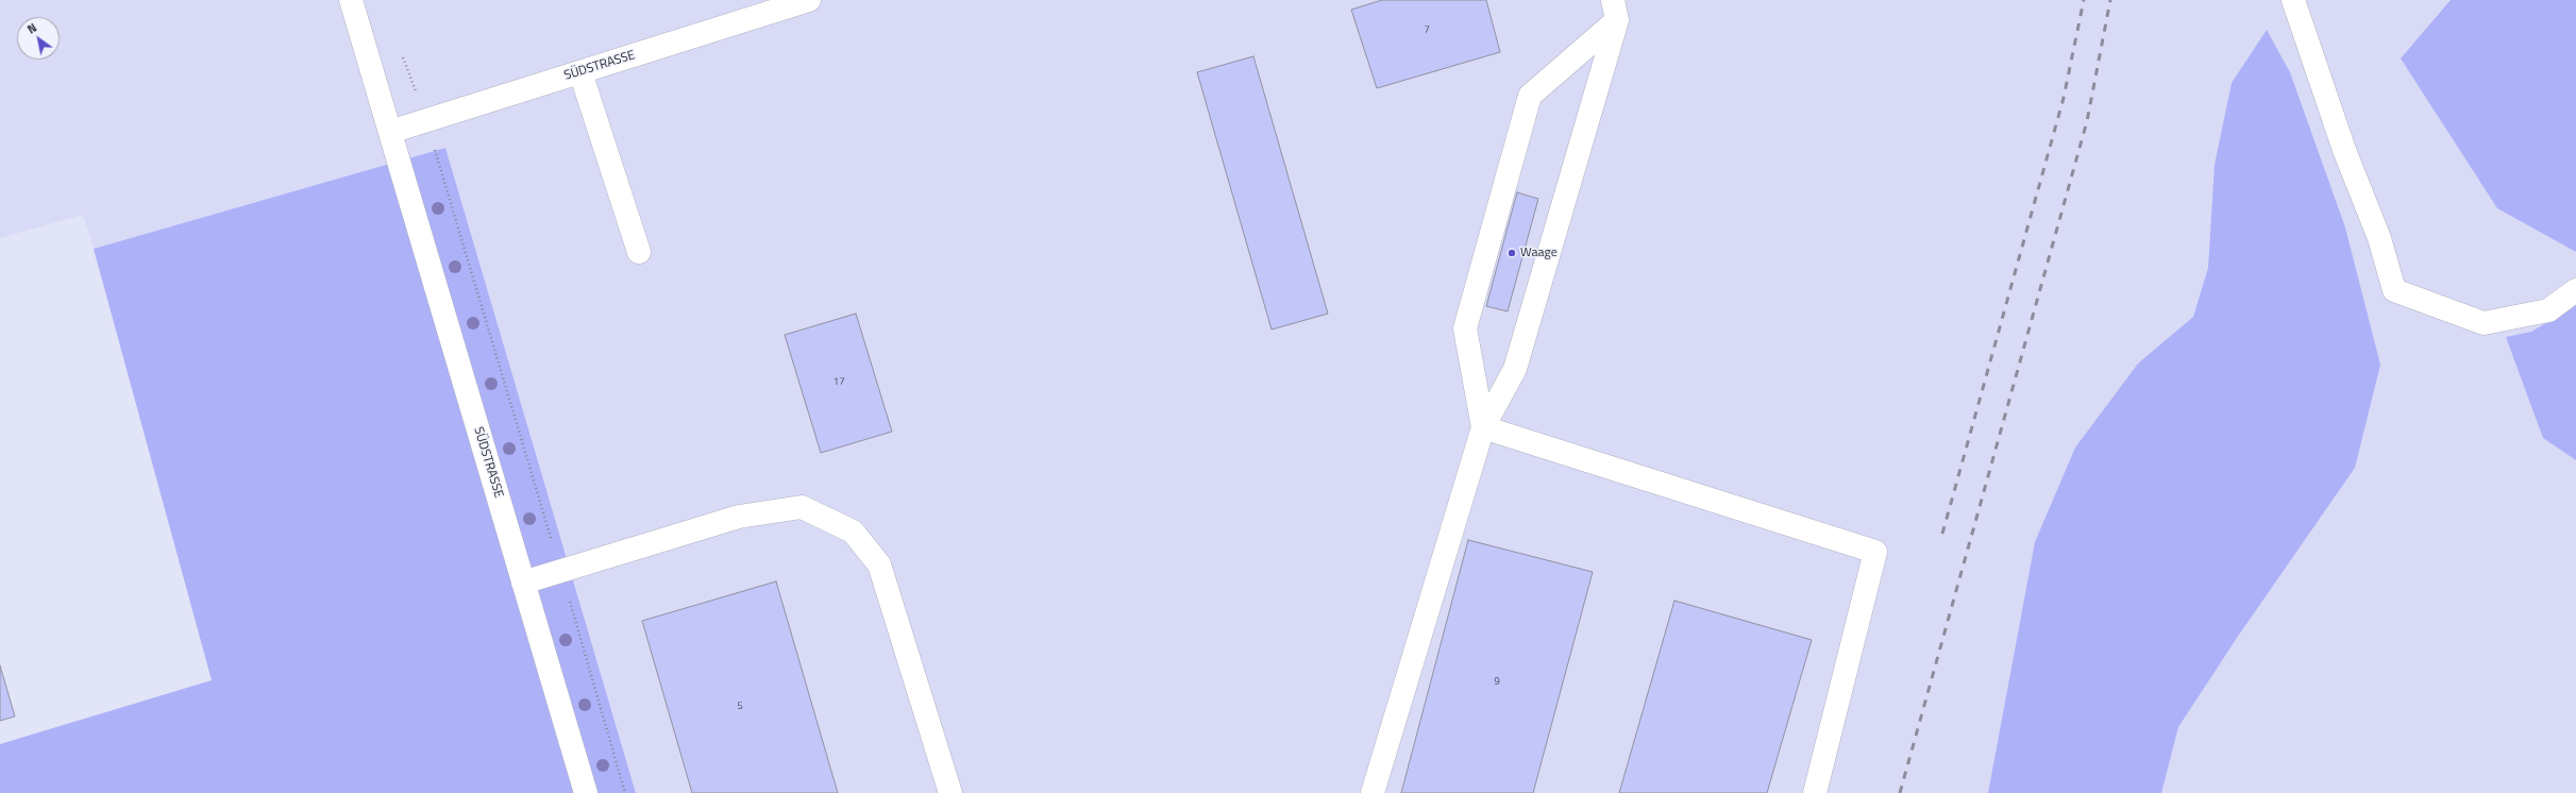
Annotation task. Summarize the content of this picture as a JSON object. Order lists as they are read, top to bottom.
{
  "streets": {
    "street": ["SÜDSTRASSE"]
  },
  "places": ["Waage"],
  "house_numbers": [
    "7",
    "17",
    "9",
    "5"
  ],
  "north": "top left"
}
